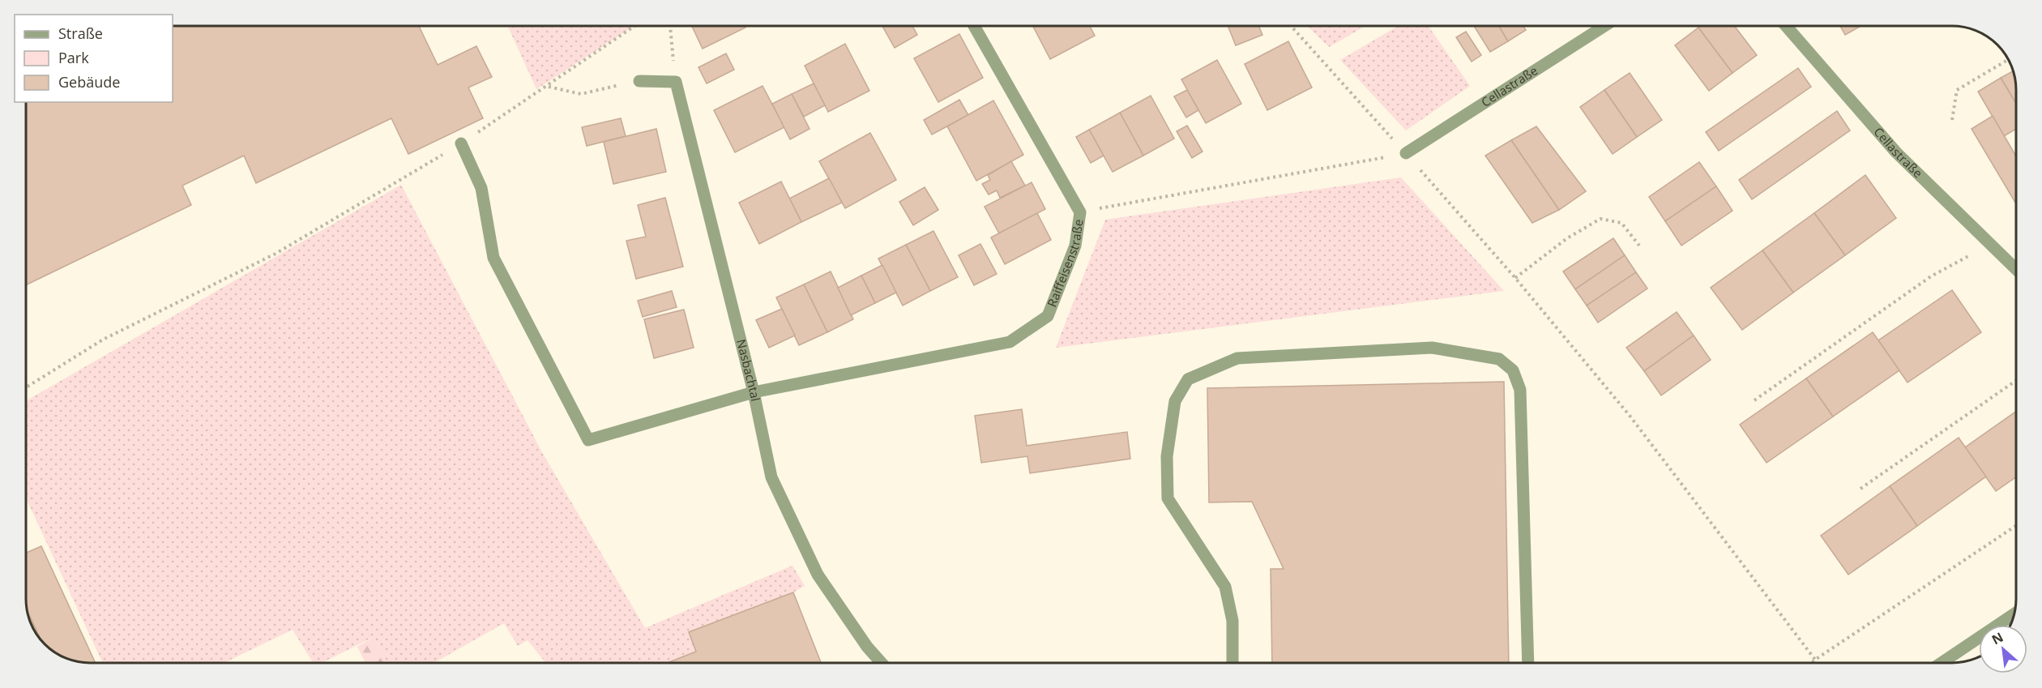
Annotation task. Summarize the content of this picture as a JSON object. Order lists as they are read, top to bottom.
{
  "streets": {
    "street": ["Cellastraße", "Raiffeisenstraße", "Nasbachtal"]
  },
  "crossings": [
    ["Raiffeisenstraße", "Nasbachtal"]
  ],
  "legend": ["Straße", "Park", "Gebäude"],
  "north": "top left"
}
